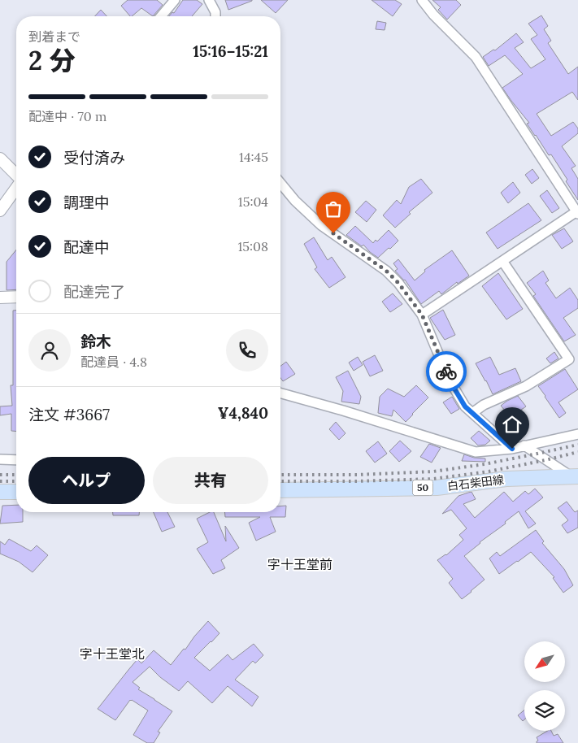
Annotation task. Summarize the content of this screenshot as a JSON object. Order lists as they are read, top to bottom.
{
  "streets": {
    "main road": ["白石柴田線", "50"]
  },
  "districts": ["字十王堂前", "字十王堂北"],
  "north": "bottom left",
  "page": {
    "heading": ["2 分", "到着まで", "15:16–15:21"],
    "panel": [
      "鈴木",
      "配達員 · 4.8",
      "注文 #3667",
      "¥4,840"
    ],
    "bar": "配達中 · 70 m",
    "list": [
      ["受付済み", "14:45"],
      ["調理中", "15:04"],
      ["配達中", "15:08"],
      "配達完了"
    ],
    "buttons": ["ヘルプ", "共有"]
  }
}
